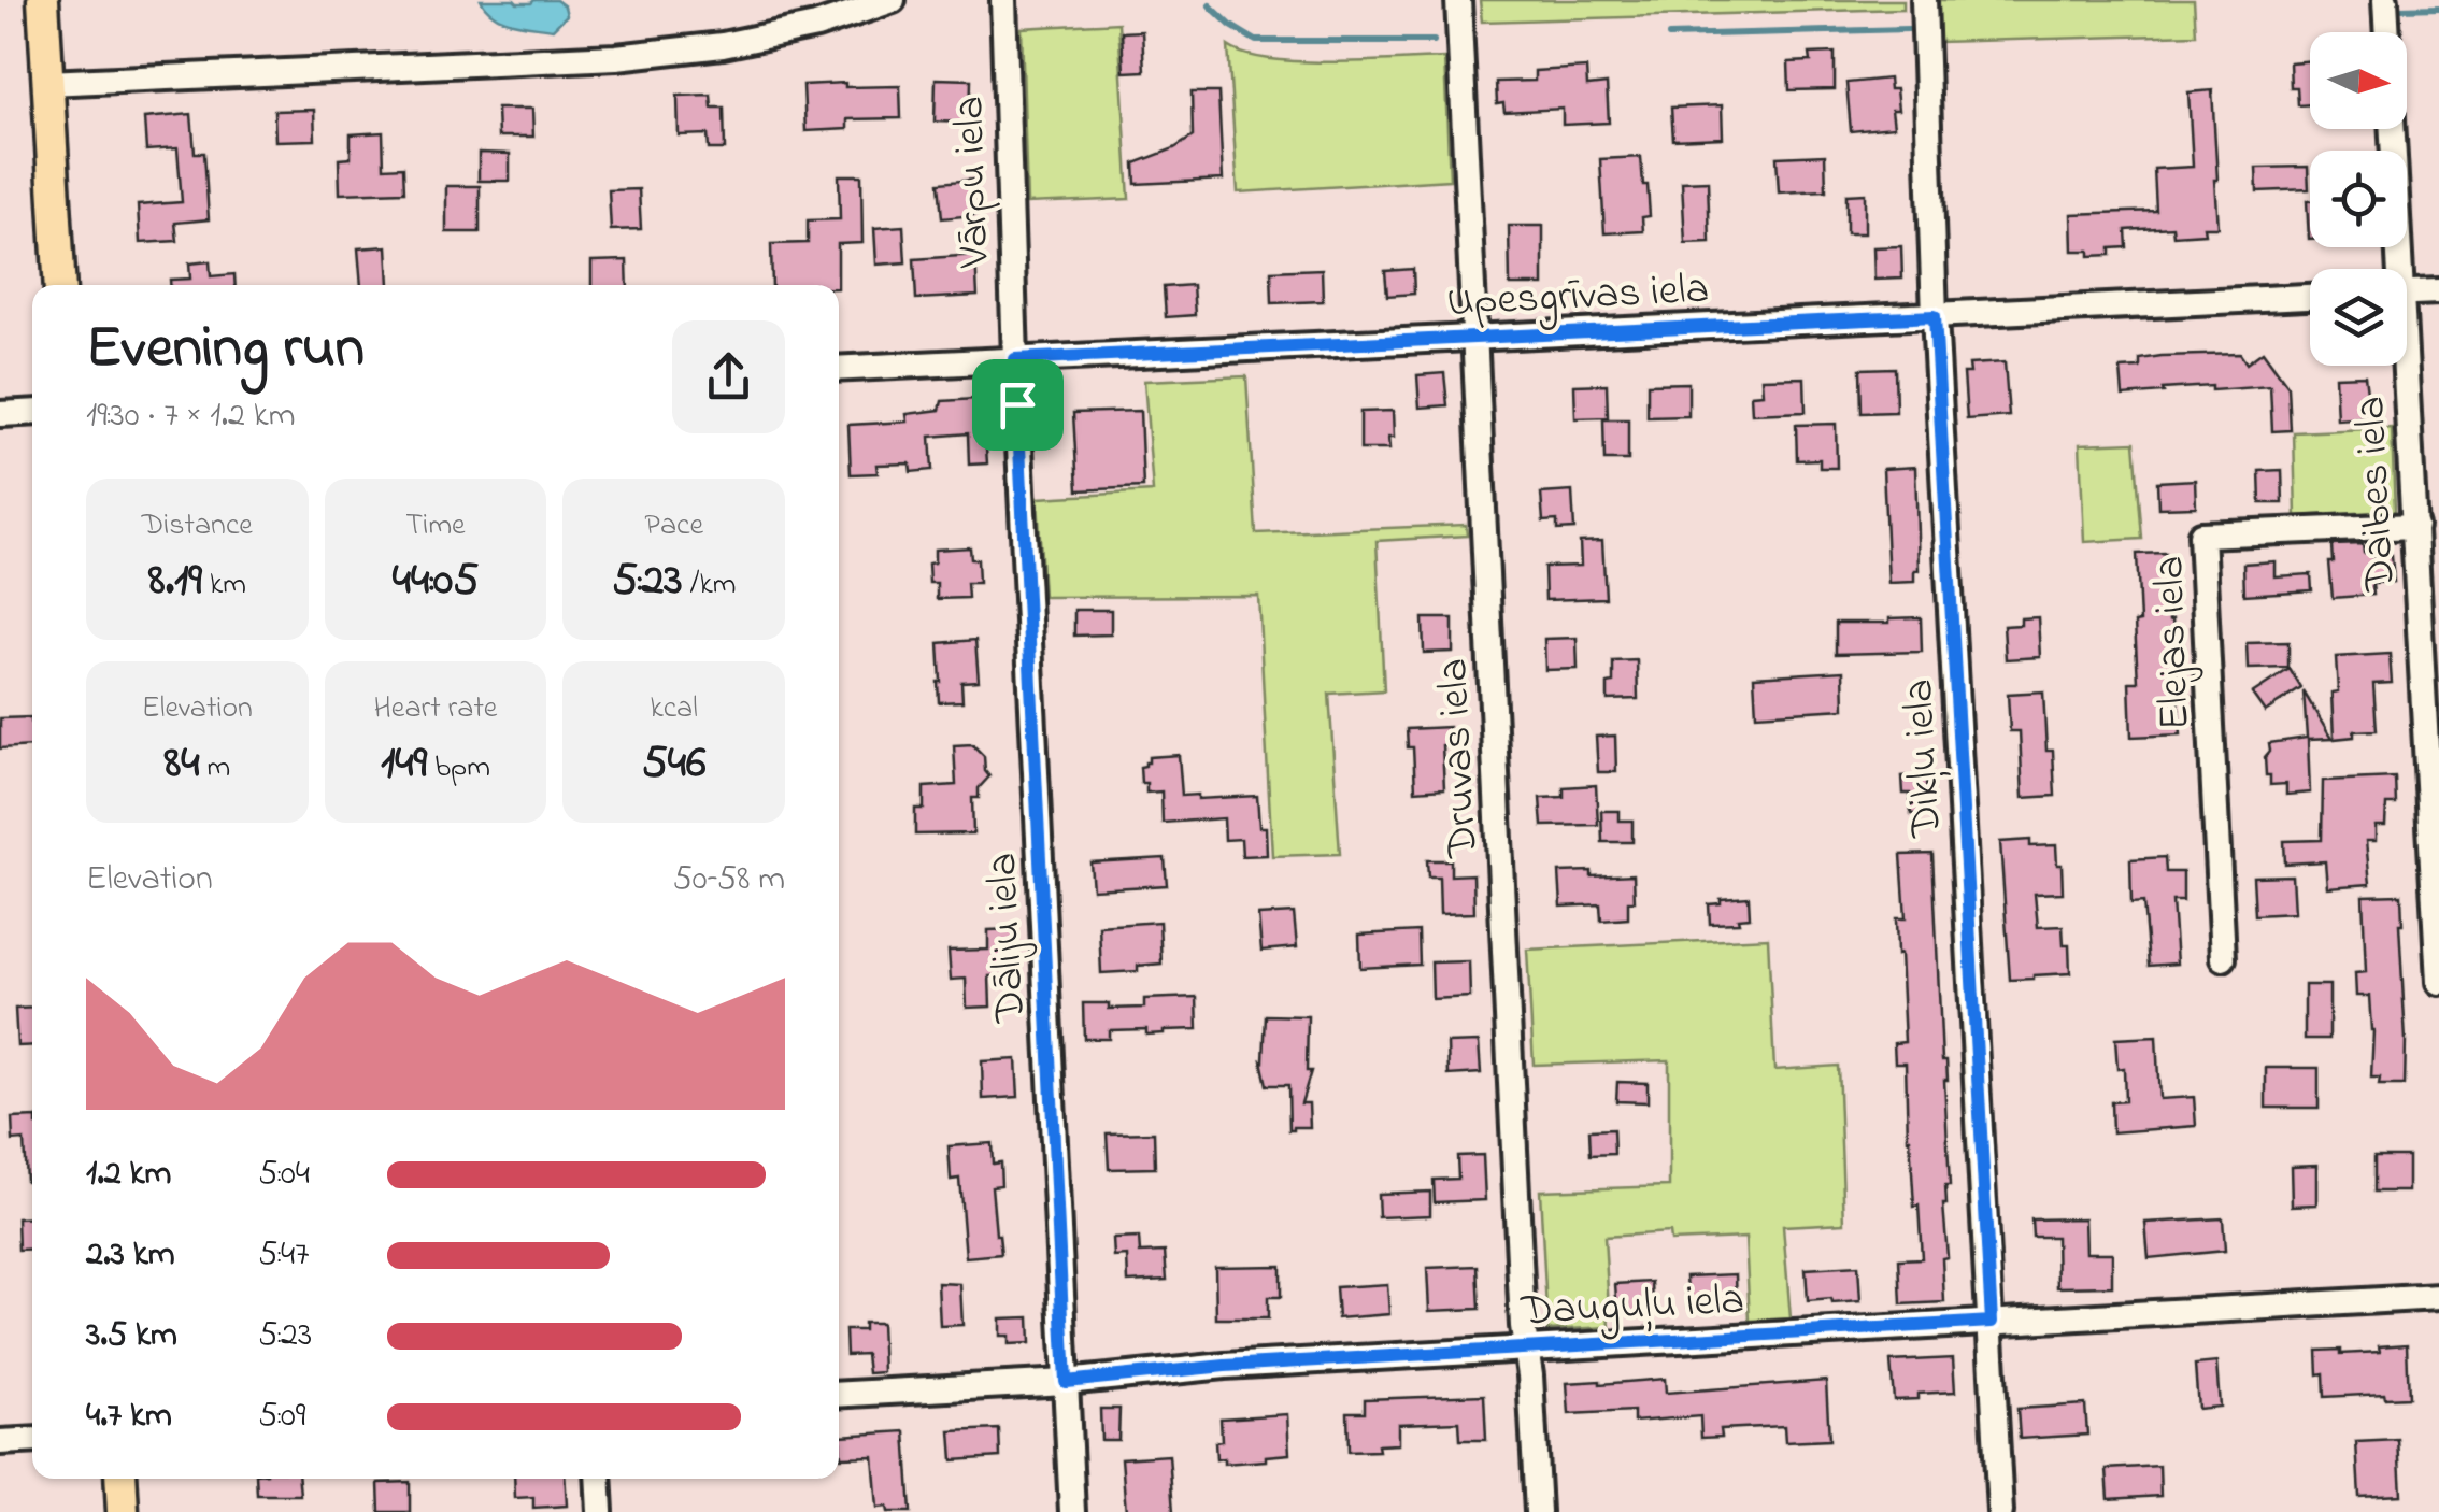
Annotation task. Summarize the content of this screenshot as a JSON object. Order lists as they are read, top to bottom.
{
  "streets": {
    "street": [
      "Vārpu iela",
      "Upesgrīvas iela",
      "Daibes iela",
      "Elejas iela",
      "Druvas iela",
      "Dikļu iela",
      "Dāliju iela",
      "Dauguļu iela"
    ]
  },
  "crossings": [
    ["Vārpu iela", "Upesgrīvas iela"],
    ["Vārpu iela", "Dāliju iela"],
    ["Upesgrīvas iela", "Druvas iela"],
    ["Upesgrīvas iela", "Dikļu iela"],
    ["Upesgrīvas iela", "Dāliju iela"],
    ["Daibes iela", "Elejas iela"],
    ["Druvas iela", "Dauguļu iela"],
    ["Dikļu iela", "Dauguļu iela"],
    ["Dāliju iela", "Dauguļu iela"]
  ],
  "north": "right",
  "page": {
    "heading": ["Evening run", "19:30 · 7 × 1.2 km"],
    "stats": [
      ["Distance", "8.19 km"],
      ["Time", "44:05"],
      ["Pace", "5:23 /km"],
      ["Elevation", "84 m"],
      ["Heart rate", "149 bpm"],
      ["kcal", "546"]
    ],
    "chart": ["Elevation", "50–58 m"],
    "list": [
      {
        "name": "1.2 km",
        "note": "5:04"
      },
      {
        "name": "2.3 km",
        "note": "5:47"
      },
      {
        "name": "3.5 km",
        "note": "5:23"
      },
      {
        "name": "4.7 km",
        "note": "5:09"
      }
    ]
  }
}
